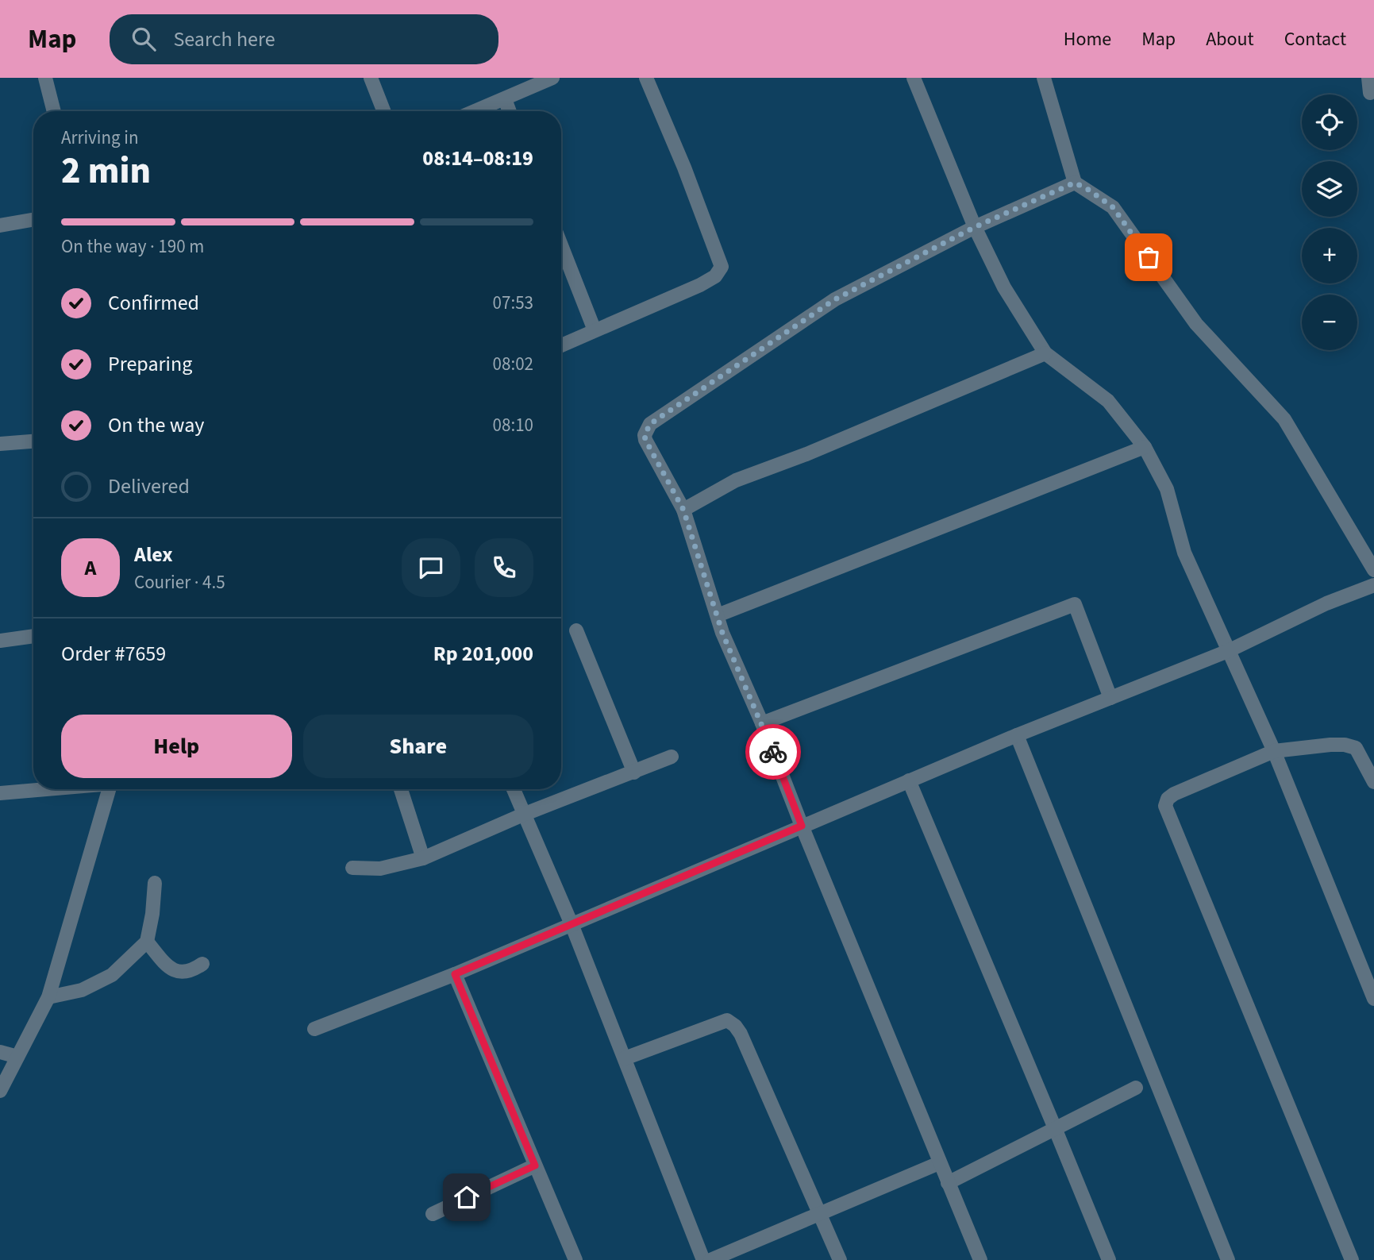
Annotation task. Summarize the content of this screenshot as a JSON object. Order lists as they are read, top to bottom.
{
  "page": {
    "header": "Map",
    "search": "Search here",
    "nav": [
      "Home",
      "Map",
      "About",
      "Contact"
    ],
    "map_buttons": ["+", "−"],
    "heading": ["2 min", "Arriving in", "08:14–08:19"],
    "panel": [
      "Alex",
      "Courier · 4.5",
      "Order #7659",
      "Rp 201,000"
    ],
    "bar": "On the way · 190 m",
    "list": [
      ["Confirmed", "07:53"],
      ["Preparing", "08:02"],
      ["On the way", "08:10"],
      "Delivered"
    ],
    "round": "A",
    "buttons": ["Help", "Share"]
  }
}
